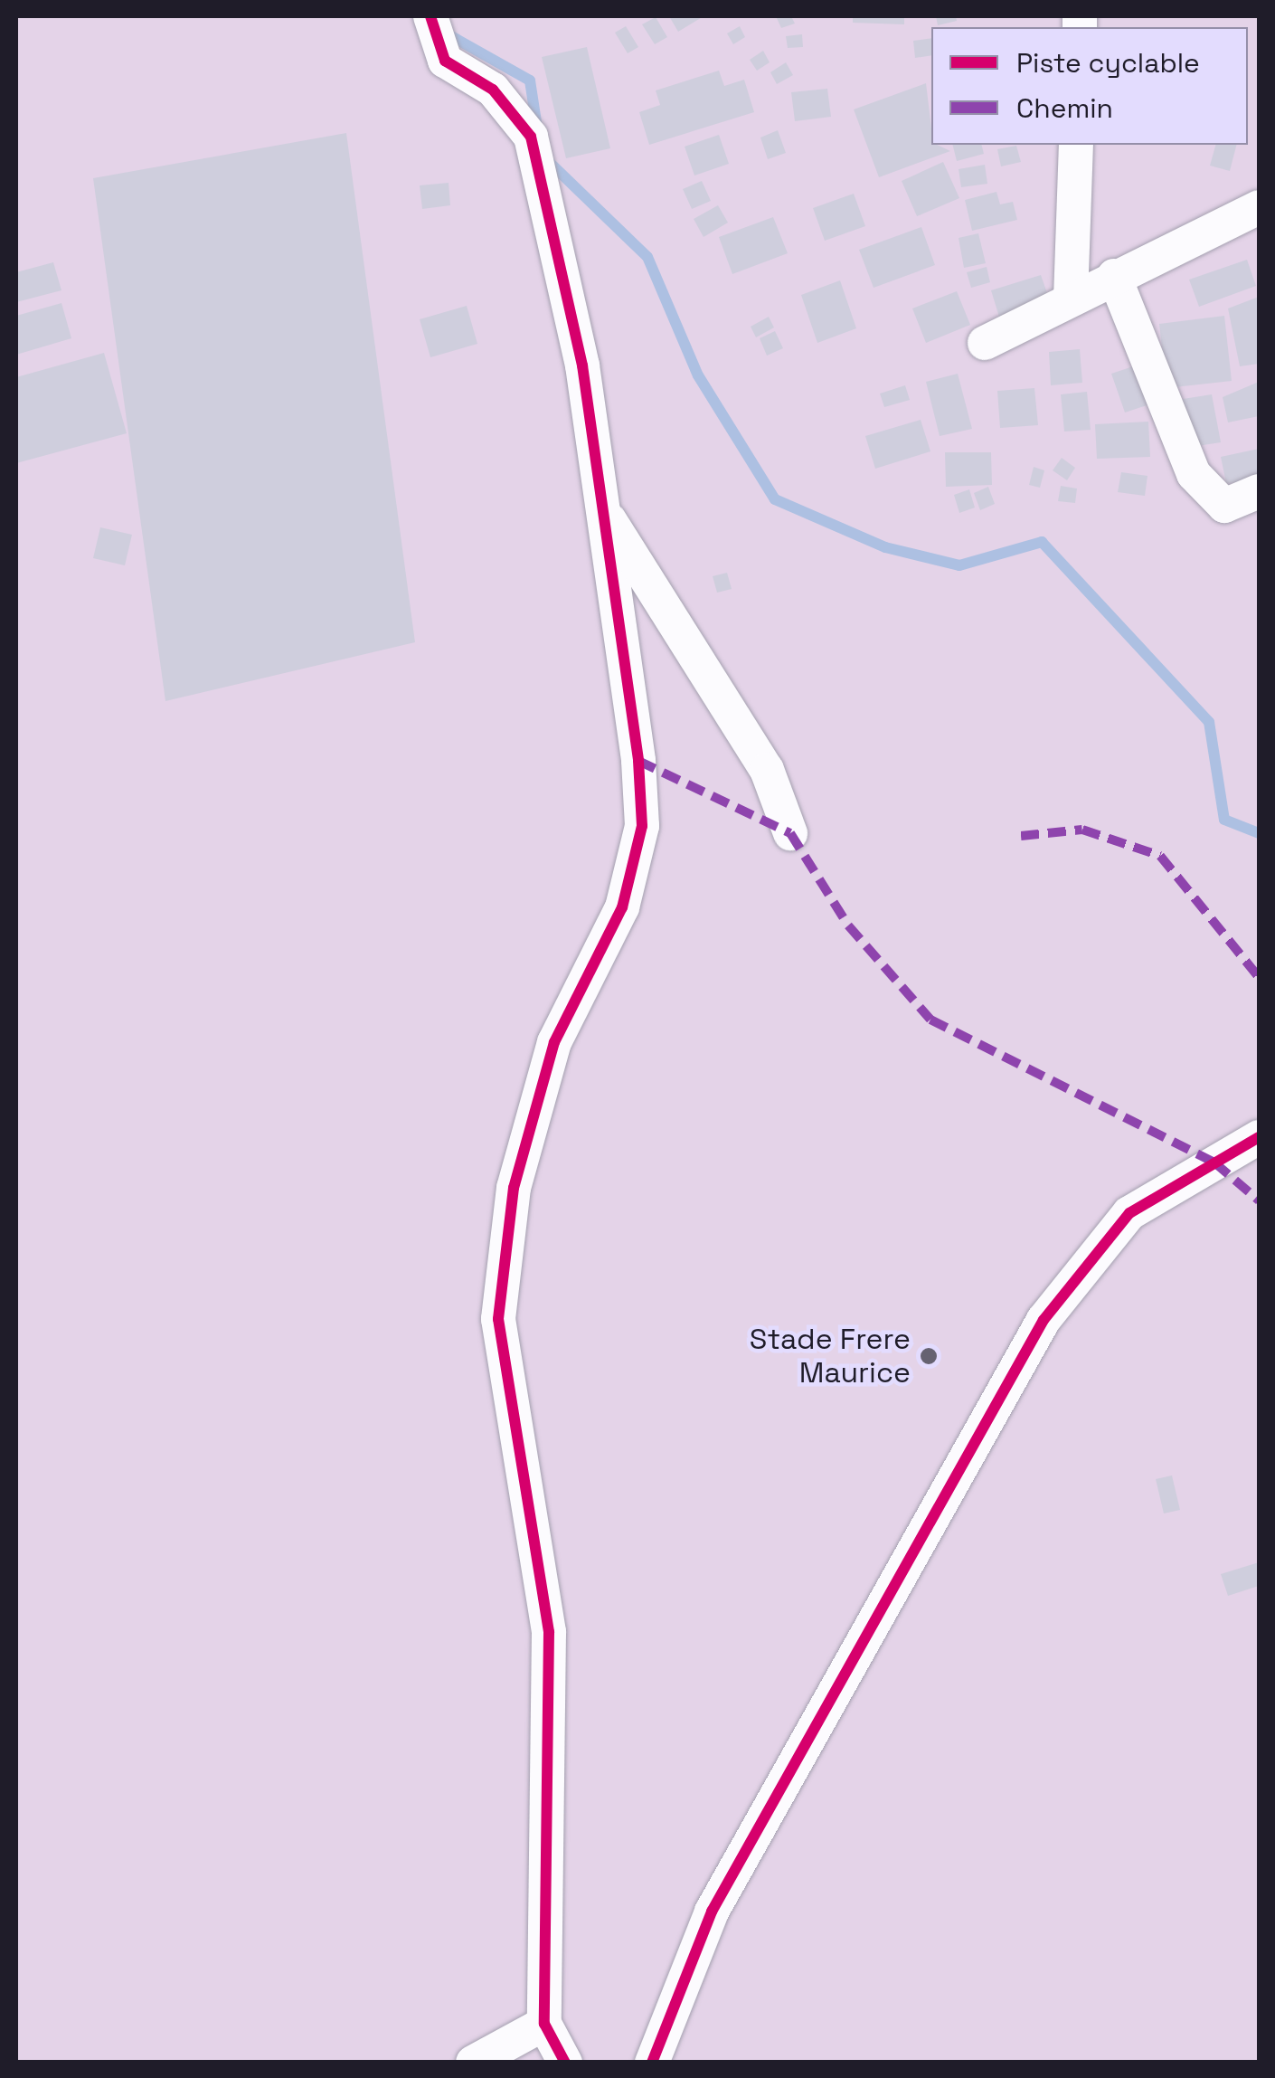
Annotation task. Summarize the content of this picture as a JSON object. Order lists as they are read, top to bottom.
{
  "places": ["Stade Frere Maurice"],
  "legend": ["Piste cyclable", "Chemin"]
}
